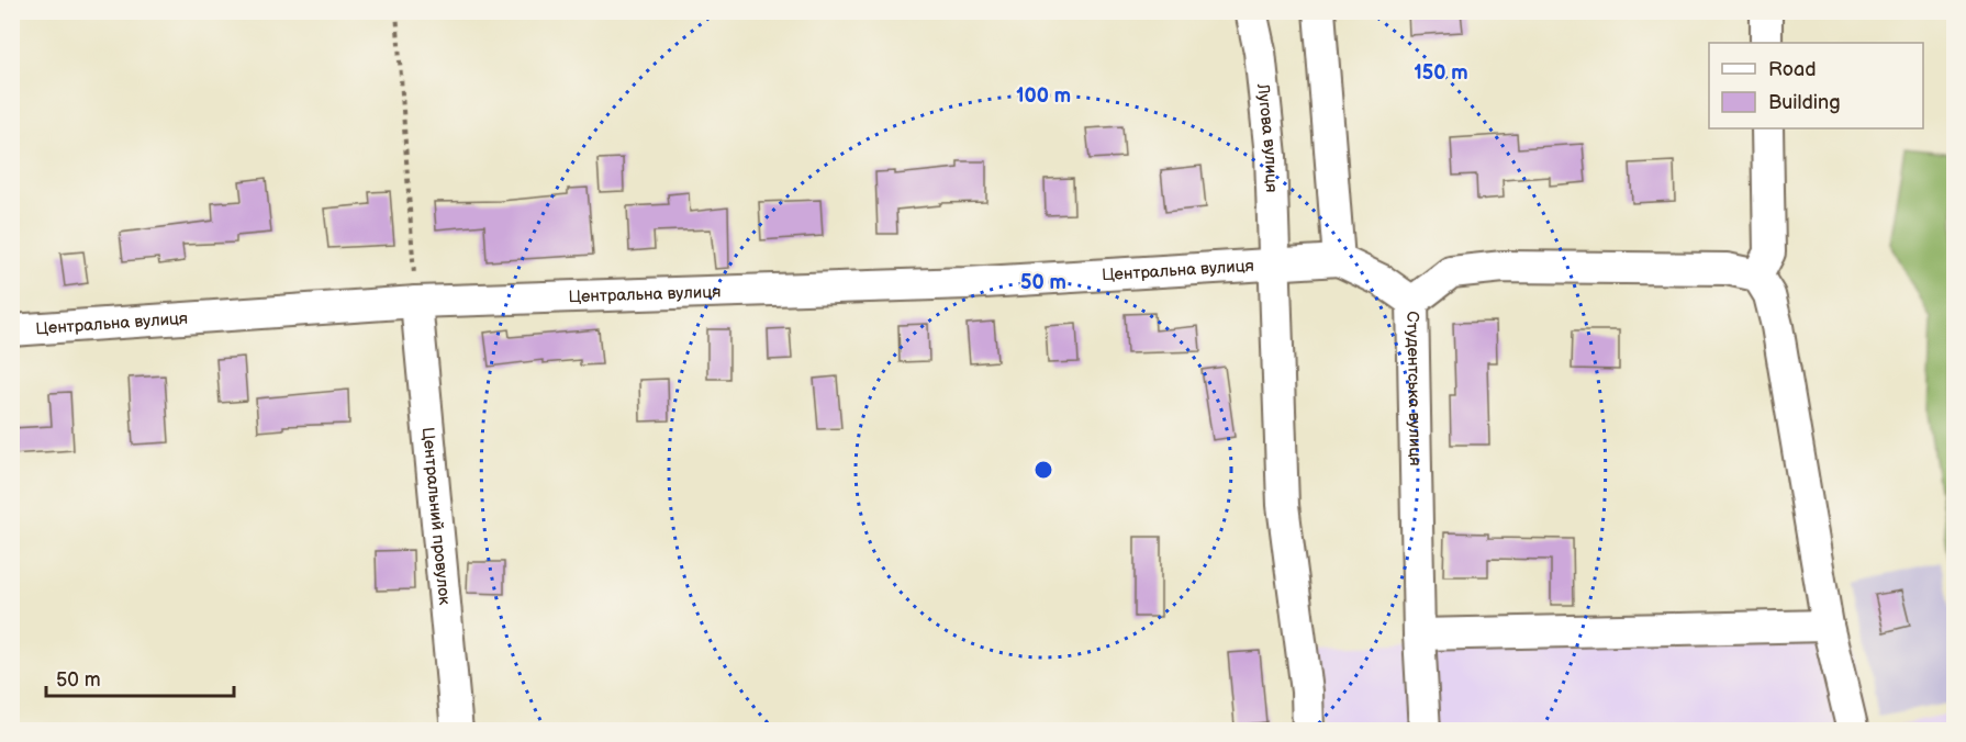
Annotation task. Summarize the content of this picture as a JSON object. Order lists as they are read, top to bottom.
{
  "streets": {
    "street": [
      "Лугова вулиця",
      "Центральна вулиця",
      "Студентська вулиця",
      "Центральний провулок"
    ]
  },
  "crossings": [
    ["Лугова вулиця", "Центральна вулиця"],
    ["Центральна вулиця", "Студентська вулиця"],
    ["Центральна вулиця", "Центральний провулок"]
  ],
  "legend": ["Road", "Building"],
  "scale_bar": "50 m",
  "rings": ["150 m", "100 m", "50 m"]
}
